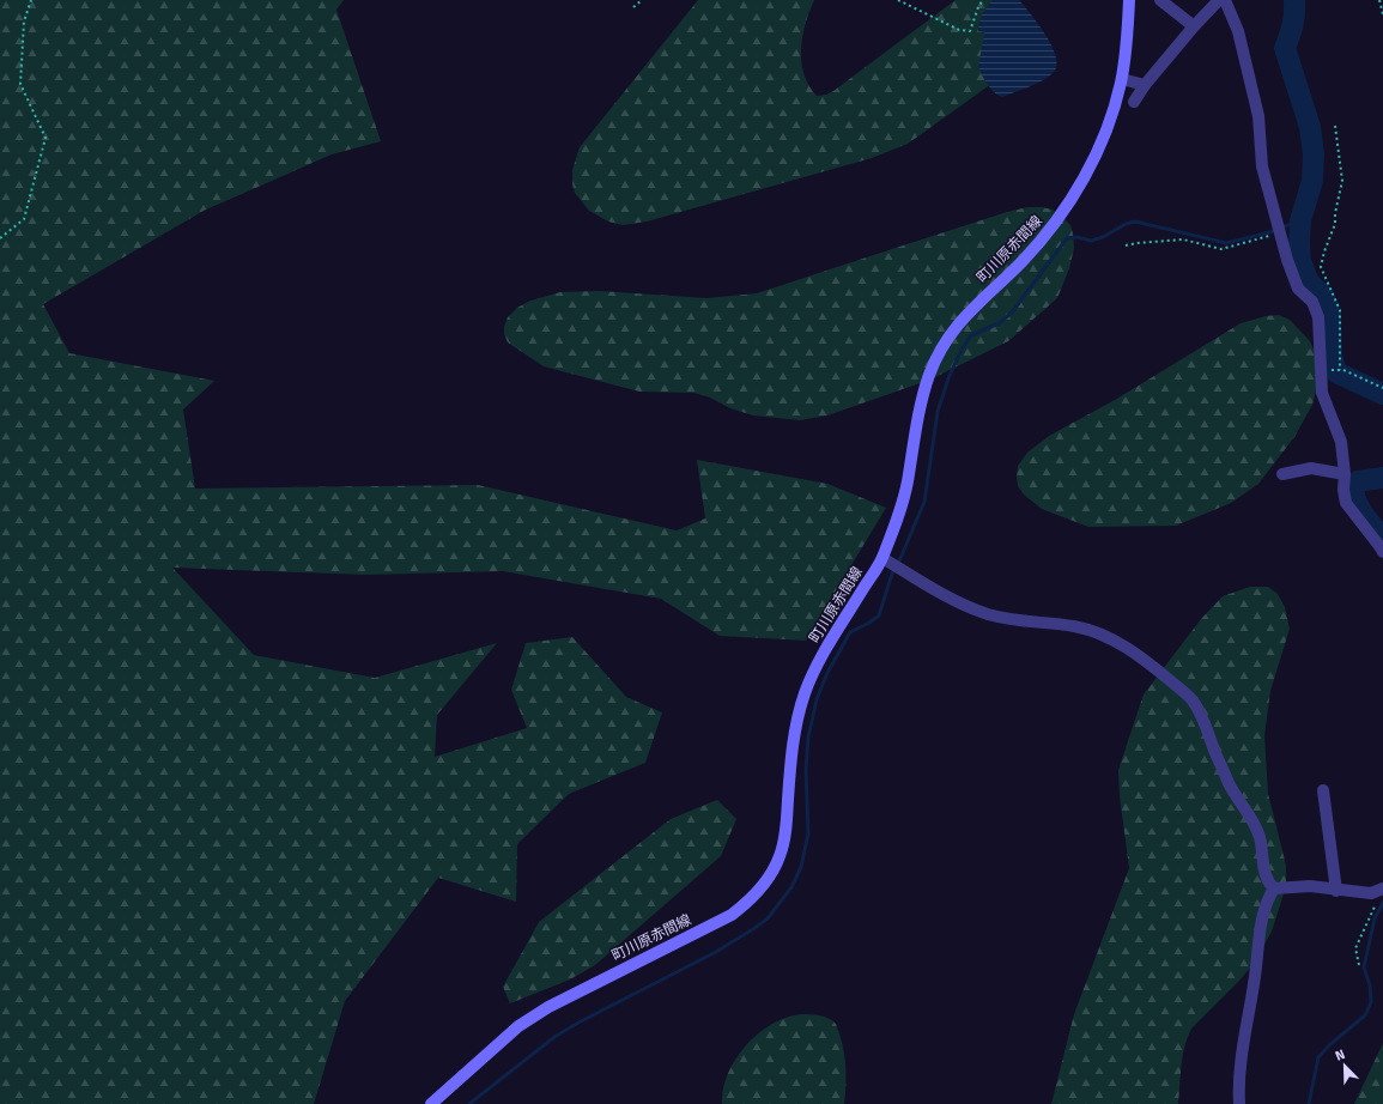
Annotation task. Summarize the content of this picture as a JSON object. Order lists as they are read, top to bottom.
{
  "streets": {
    "main road": ["町川原赤間線"]
  },
  "north": "top left"
}
